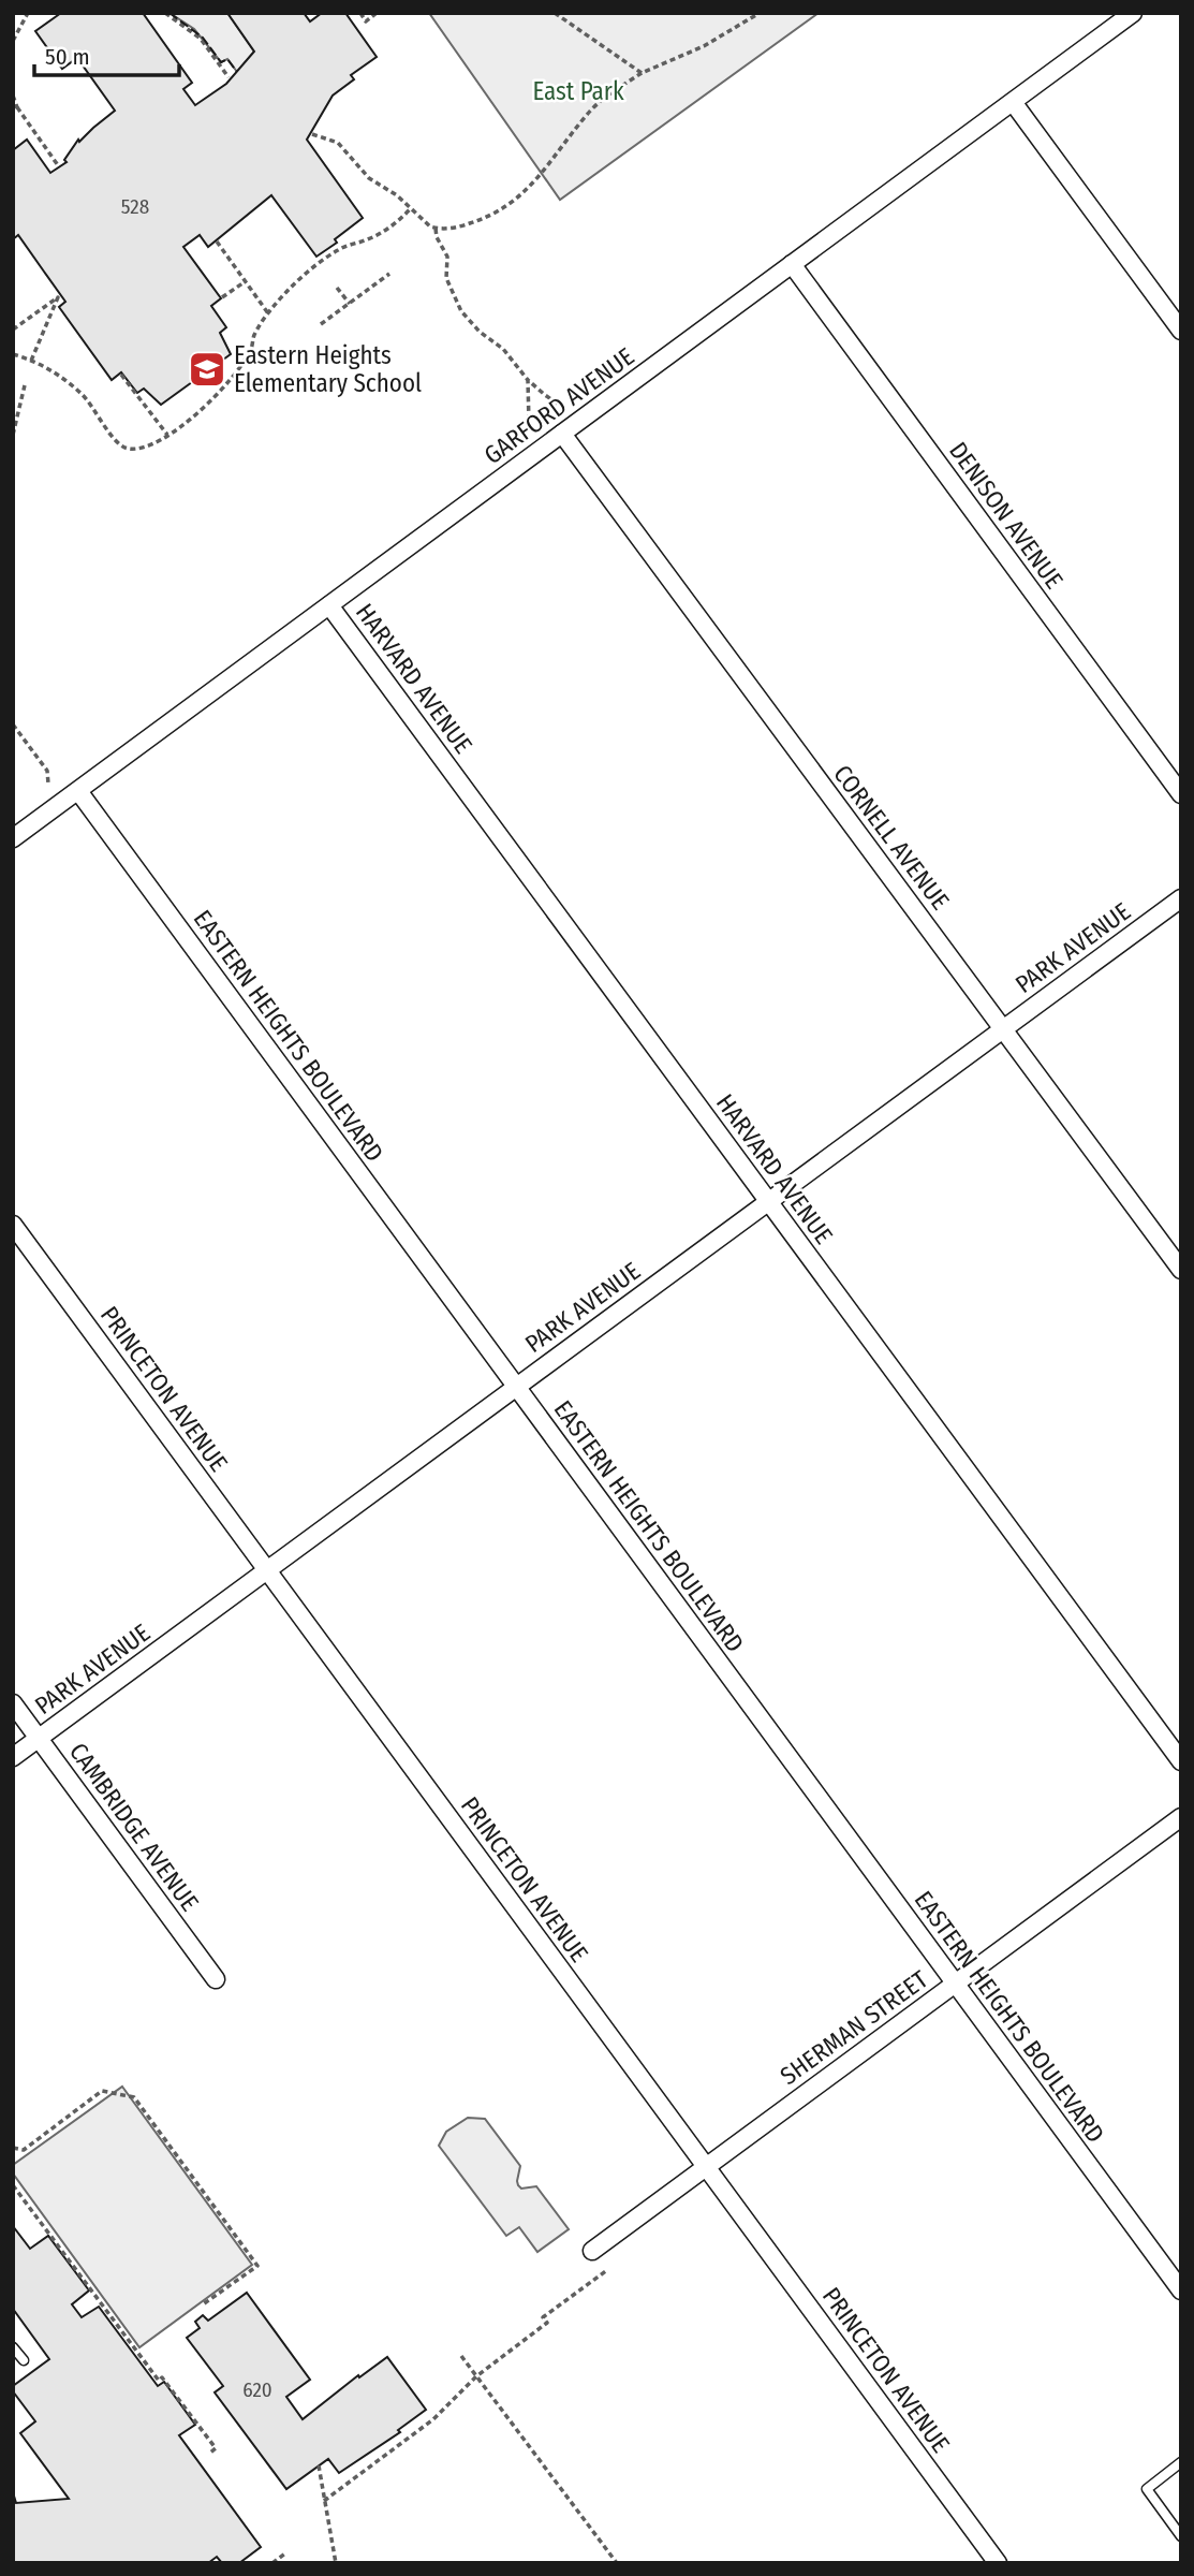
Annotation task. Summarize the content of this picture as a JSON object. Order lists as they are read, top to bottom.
{
  "streets": {
    "street": [
      "GARFORD AVENUE",
      "DENISON AVENUE",
      "HARVARD AVENUE",
      "CORNELL AVENUE",
      "PARK AVENUE",
      "EASTERN HEIGHTS BOULEVARD",
      "PRINCETON AVENUE",
      "CAMBRIDGE AVENUE",
      "SHERMAN STREET"
    ]
  },
  "crossings": [
    ["GARFORD AVENUE", "DENISON AVENUE"],
    ["GARFORD AVENUE", "HARVARD AVENUE"],
    ["GARFORD AVENUE", "CORNELL AVENUE"],
    ["GARFORD AVENUE", "EASTERN HEIGHTS BOULEVARD"],
    ["HARVARD AVENUE", "PARK AVENUE"],
    ["CORNELL AVENUE", "PARK AVENUE"],
    ["PARK AVENUE", "EASTERN HEIGHTS BOULEVARD"],
    ["PARK AVENUE", "PRINCETON AVENUE"],
    ["PARK AVENUE", "CAMBRIDGE AVENUE"],
    ["EASTERN HEIGHTS BOULEVARD", "SHERMAN STREET"],
    ["PRINCETON AVENUE", "SHERMAN STREET"]
  ],
  "parks": ["East Park"],
  "places": {
    "school or university": ["Eastern Heights Elementary School"]
  },
  "house_numbers": ["528", "620"],
  "scale_bar": "50 m"
}
